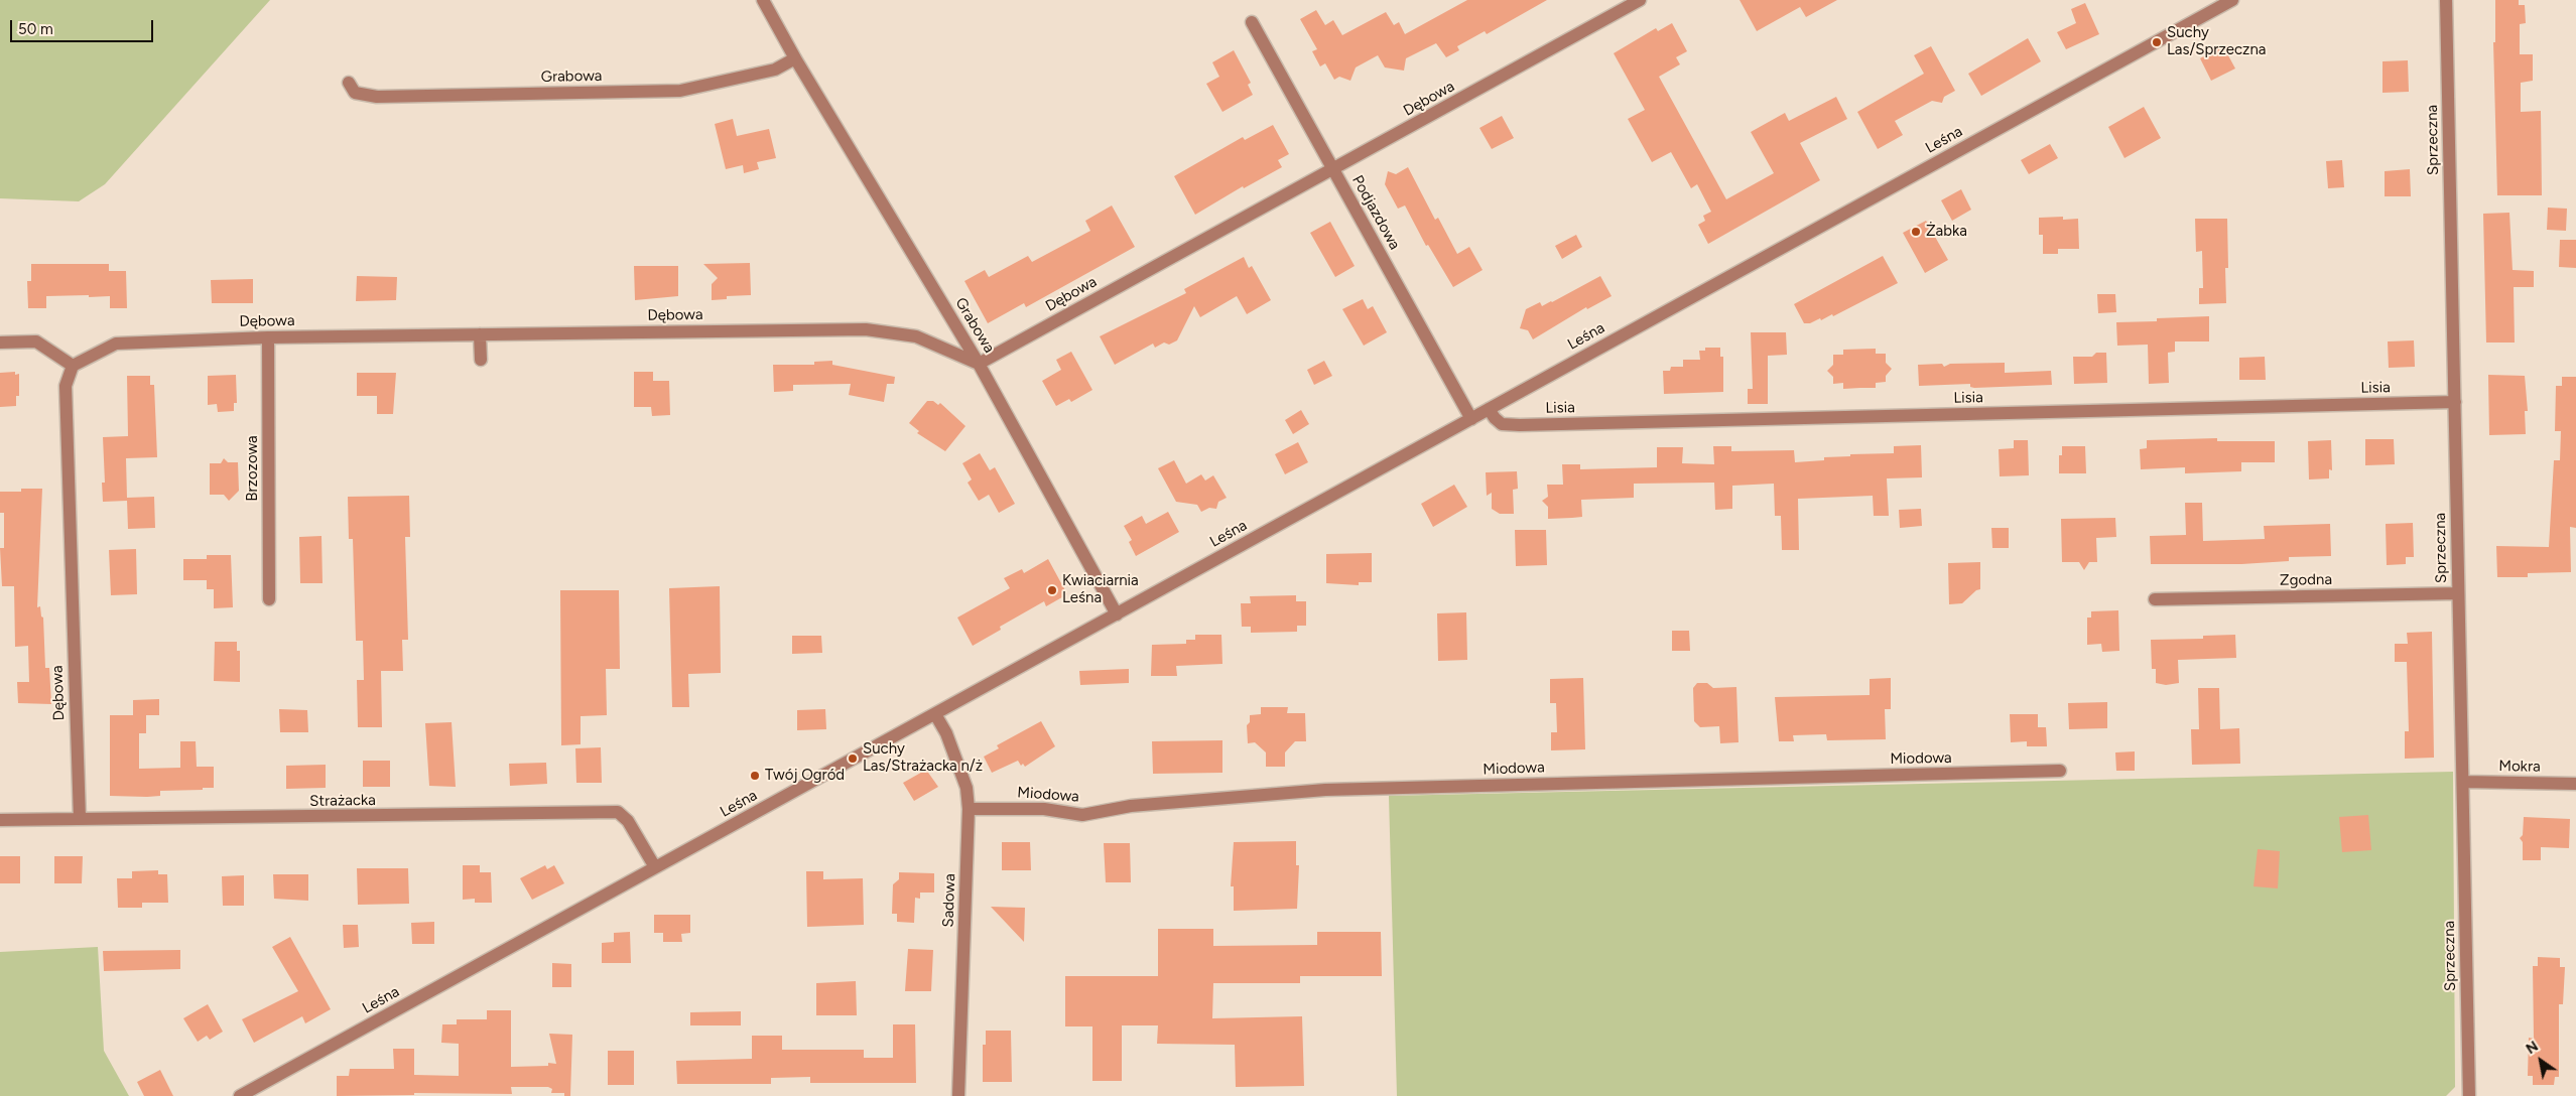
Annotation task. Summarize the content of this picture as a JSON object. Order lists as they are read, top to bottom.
{
  "streets": {
    "street": [
      "Grabowa",
      "Dębowa",
      "Leśna",
      "Sprzeczna",
      "Podjazdowa",
      "Lisia",
      "Brzozowa",
      "Zgodna",
      "Miodowa",
      "Mokra",
      "Strażacka",
      "Sadowa"
    ]
  },
  "crossings": [
    ["Grabowa", "Dębowa"],
    ["Grabowa", "Leśna"],
    ["Dębowa", "Podjazdowa"],
    ["Dębowa", "Brzozowa"],
    ["Dębowa", "Strażacka"],
    ["Leśna", "Podjazdowa"],
    ["Leśna", "Lisia"],
    ["Leśna", "Strażacka"],
    ["Leśna", "Sadowa"],
    ["Sprzeczna", "Lisia"],
    ["Sprzeczna", "Zgodna"],
    ["Sprzeczna", "Mokra"],
    ["Miodowa", "Sadowa"]
  ],
  "places": [
    "Suchy Las/Sprzeczna",
    "Żabka",
    "Kwiaciarnia Leśna",
    "Suchy Las/Strażacka n/ż",
    "Twój Ogród"
  ],
  "scale_bar": "50 m",
  "north": "top left"
}
